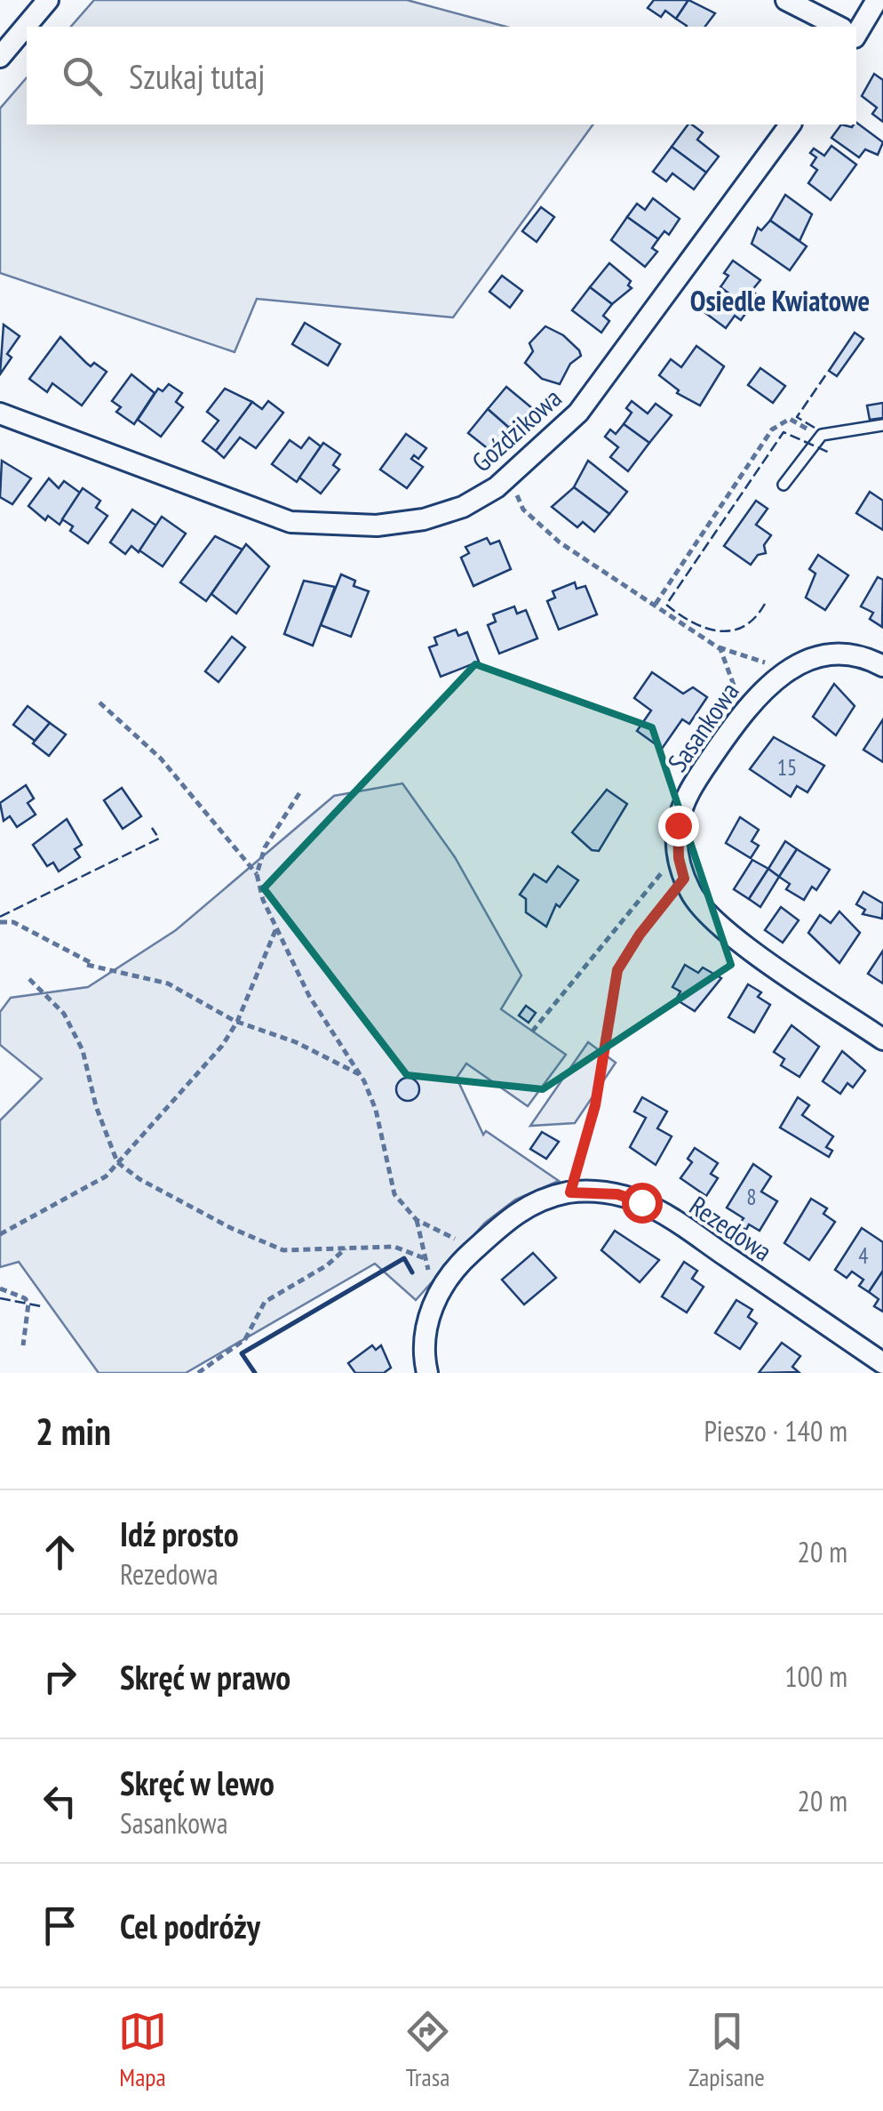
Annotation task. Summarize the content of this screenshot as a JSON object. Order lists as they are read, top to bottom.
{
  "streets": {
    "street": ["Goździkowa", "Sasankowa", "Rezedowa"]
  },
  "districts": ["Osiedle Kwiatowe"],
  "house_numbers": ["15", "8", "4"],
  "page": {
    "search": "Szukaj tutaj",
    "heading": ["2 min", "Pieszo · 140 m"],
    "list": [
      ["Idź prosto", "Rezedowa", "20 m"],
      ["Skręć w prawo", "100 m"],
      ["Skręć w lewo", "Sasankowa", "20 m"],
      "Cel podróży"
    ],
    "nav": ["Mapa", "Trasa", "Zapisane"]
  }
}
